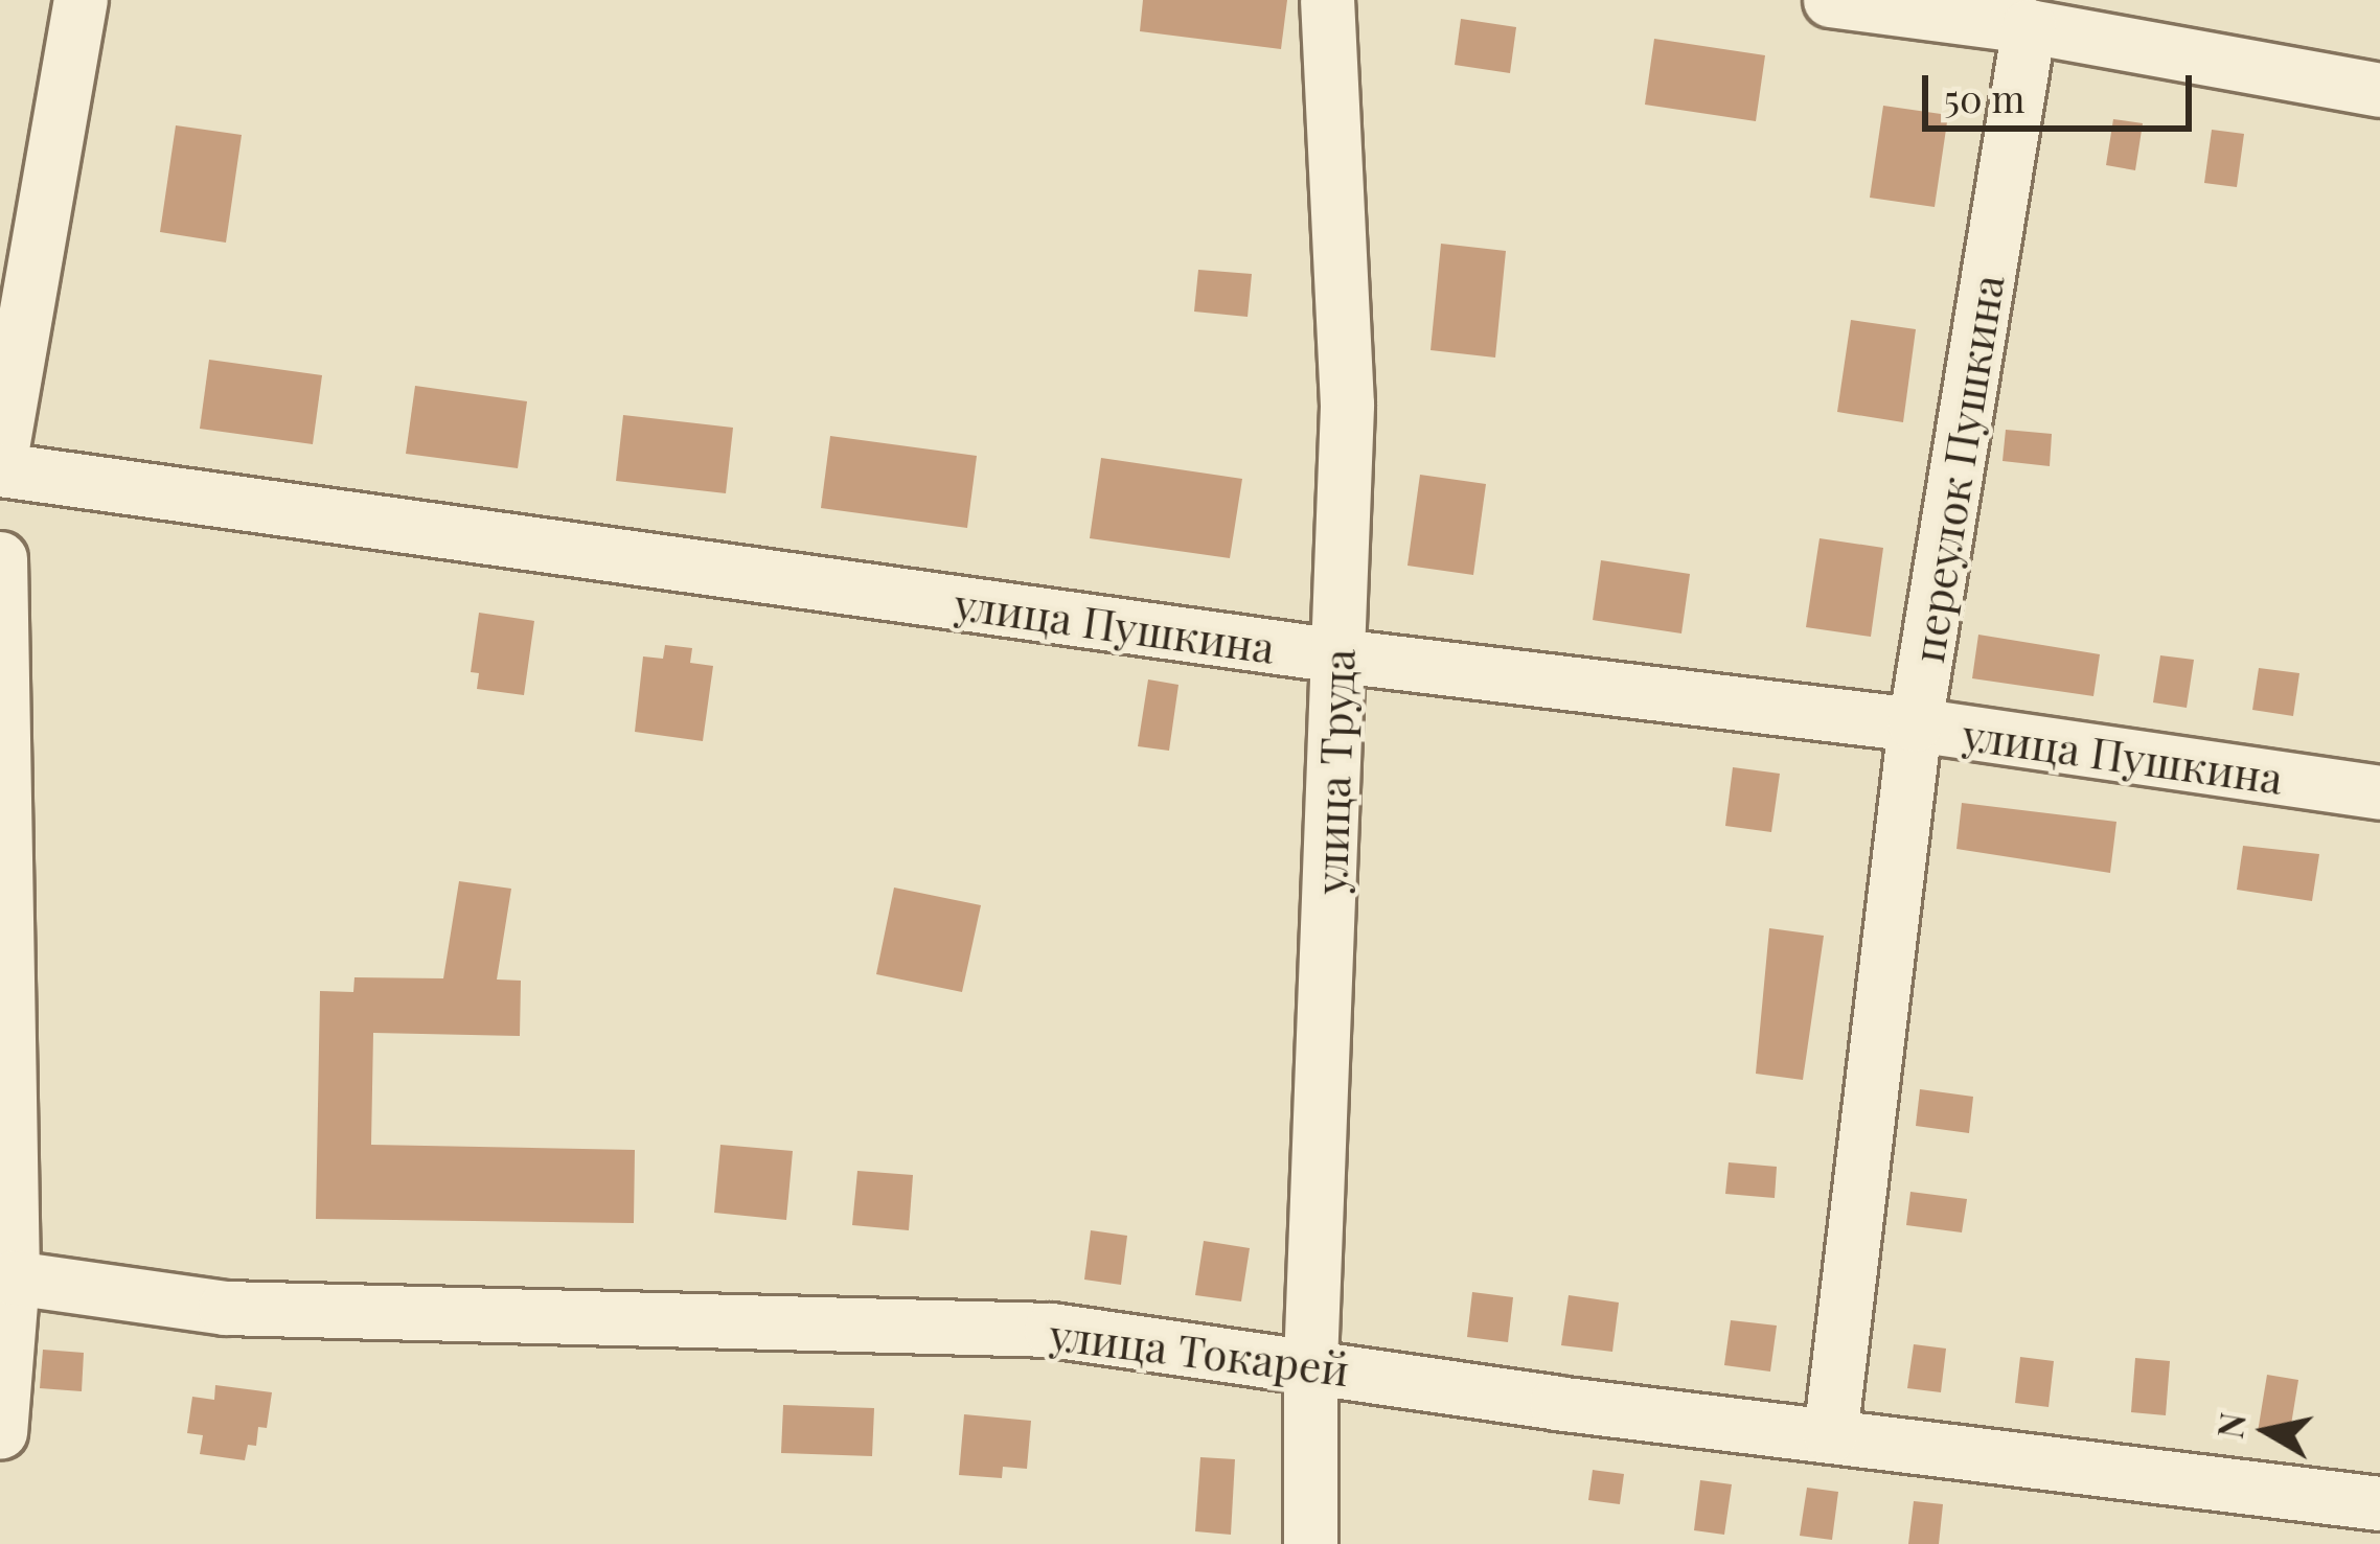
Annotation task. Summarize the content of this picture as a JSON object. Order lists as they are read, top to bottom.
{
  "streets": {
    "street": [
      "переулок Пушкина",
      "улица Пушкина",
      "улица Труда",
      "улица Токарей"
    ]
  },
  "crossings": [
    ["переулок Пушкина", "улица Пушкина"],
    ["переулок Пушкина", "улица Токарей"],
    ["улица Пушкина", "улица Труда"],
    ["улица Труда", "улица Токарей"]
  ],
  "scale_bar": "50 m",
  "north": "left"
}
